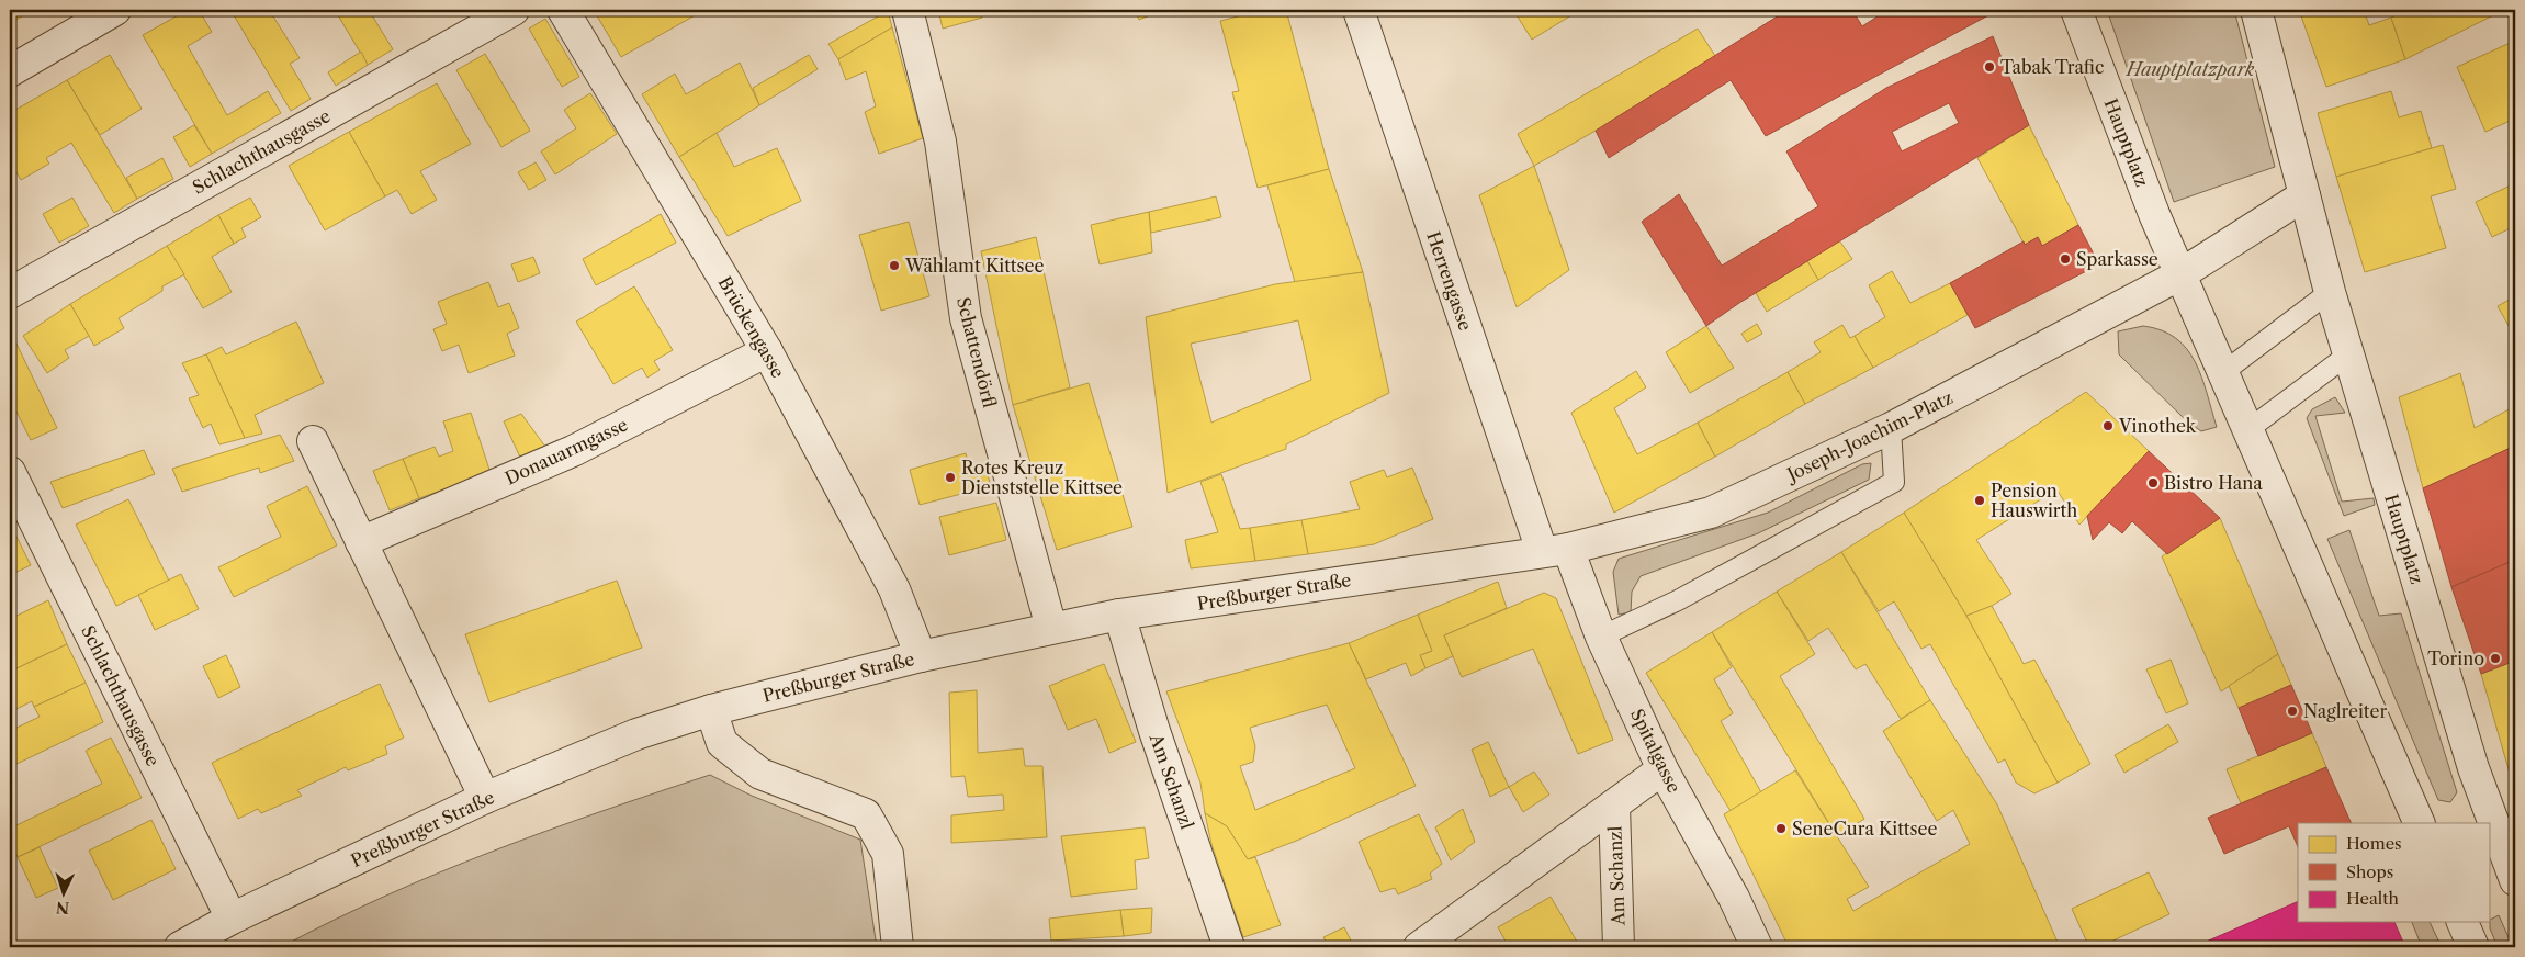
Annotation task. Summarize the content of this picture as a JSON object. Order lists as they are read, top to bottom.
{
  "streets": {
    "street": [
      "Hauptplatz",
      "Schlachthausgasse",
      "Herrengasse",
      "Brückengasse",
      "Schattendörfl",
      "Joseph-Joachim-Platz",
      "Donauarmgasse",
      "Preßburger Straße",
      "Spitalgasse",
      "Am Schanzl"
    ]
  },
  "crossings": [
    ["Hauptplatz", "Joseph-Joachim-Platz"],
    ["Schlachthausgasse", "Preßburger Straße"],
    ["Herrengasse", "Joseph-Joachim-Platz"],
    ["Herrengasse", "Preßburger Straße"],
    ["Herrengasse", "Spitalgasse"],
    ["Brückengasse", "Donauarmgasse"],
    ["Brückengasse", "Preßburger Straße"],
    ["Schattendörfl", "Preßburger Straße"],
    ["Joseph-Joachim-Platz", "Preßburger Straße"],
    ["Joseph-Joachim-Platz", "Spitalgasse"],
    ["Preßburger Straße", "Spitalgasse"],
    ["Preßburger Straße", "Am Schanzl"],
    ["Spitalgasse", "Am Schanzl"]
  ],
  "parks": ["Hauptplatzpark"],
  "places": [
    "Tabak Trafic",
    "Sparkasse",
    "Wählamt Kittsee",
    "Vinothek",
    "Rotes Kreuz Dienststelle Kittsee",
    "Bistro Hana",
    "Pension Hauswirth",
    "Torino",
    "Naglreiter",
    "SeneCura Kittsee"
  ],
  "legend": ["Homes", "Shops", "Health"],
  "north": "bottom"
}
